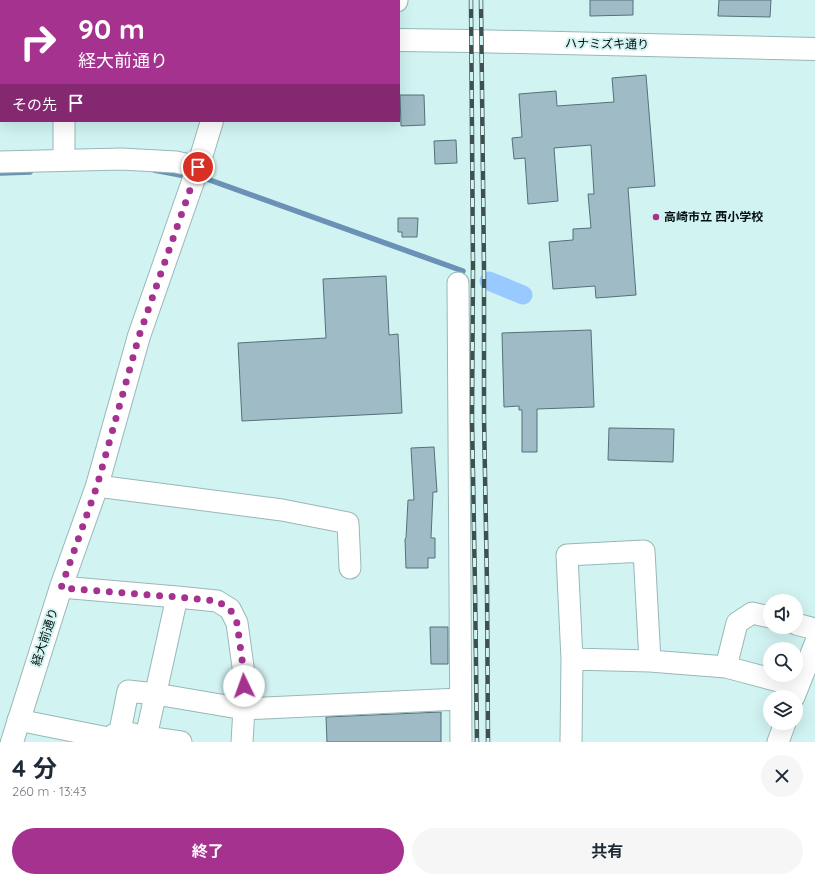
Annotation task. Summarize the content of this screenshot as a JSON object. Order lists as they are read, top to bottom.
{
  "streets": {
    "main road": ["ハナミズキ通り", "経大前通り"]
  },
  "places": ["高崎市立 西小学校"],
  "page": {
    "turn": ["90 m", "経大前通り"],
    "then": "その先",
    "heading": ["4 分", "260 m · 13:43"],
    "buttons": ["終了", "共有"]
  }
}
